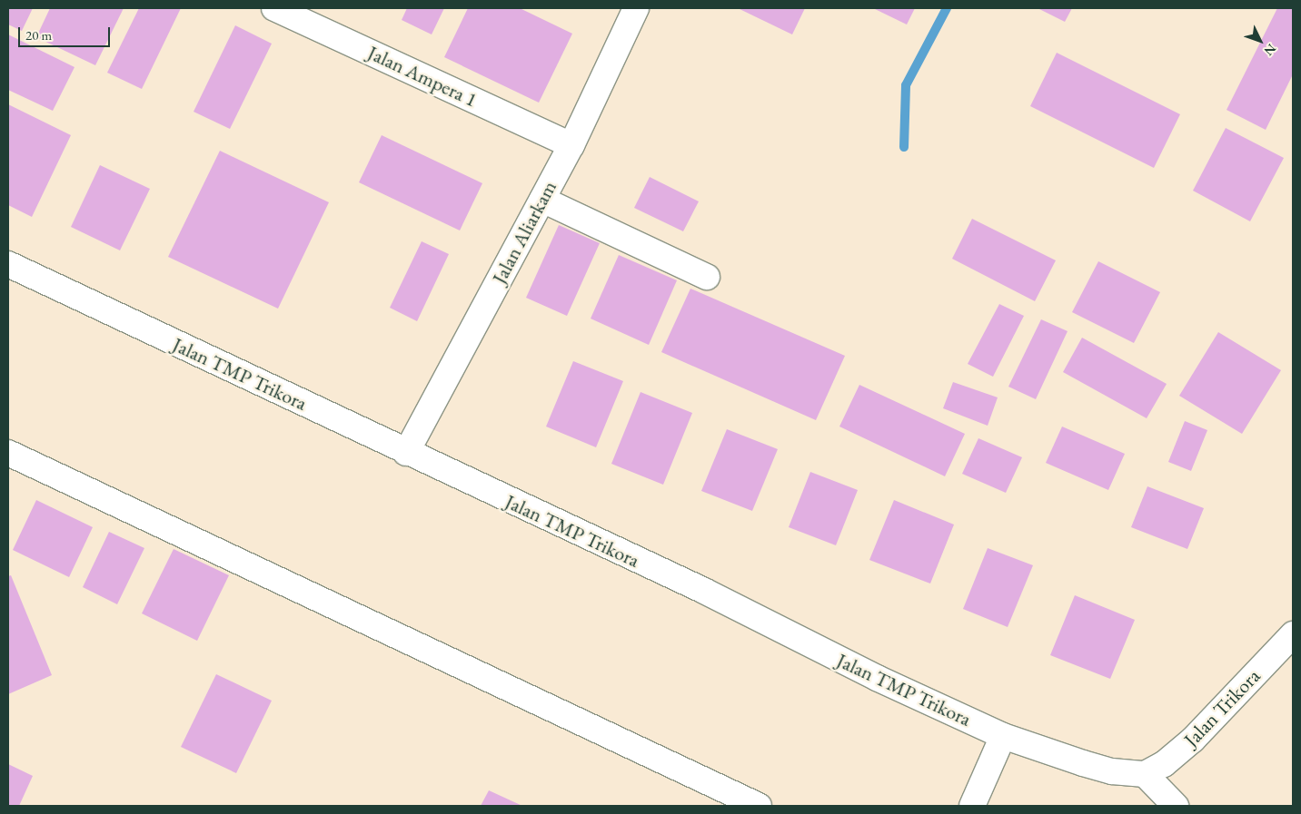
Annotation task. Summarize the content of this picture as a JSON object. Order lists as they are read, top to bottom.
{
  "streets": {
    "main road": [
      "Jalan Ampera 1",
      "Jalan Aliarkam",
      "Jalan TMP Trikora",
      "Jalan Trikora"
    ]
  },
  "crossings": [
    ["Jalan Ampera 1", "Jalan Aliarkam"],
    ["Jalan Aliarkam", "Jalan TMP Trikora"],
    ["Jalan TMP Trikora", "Jalan Trikora"]
  ],
  "scale_bar": "20 m",
  "north": "bottom right"
}
